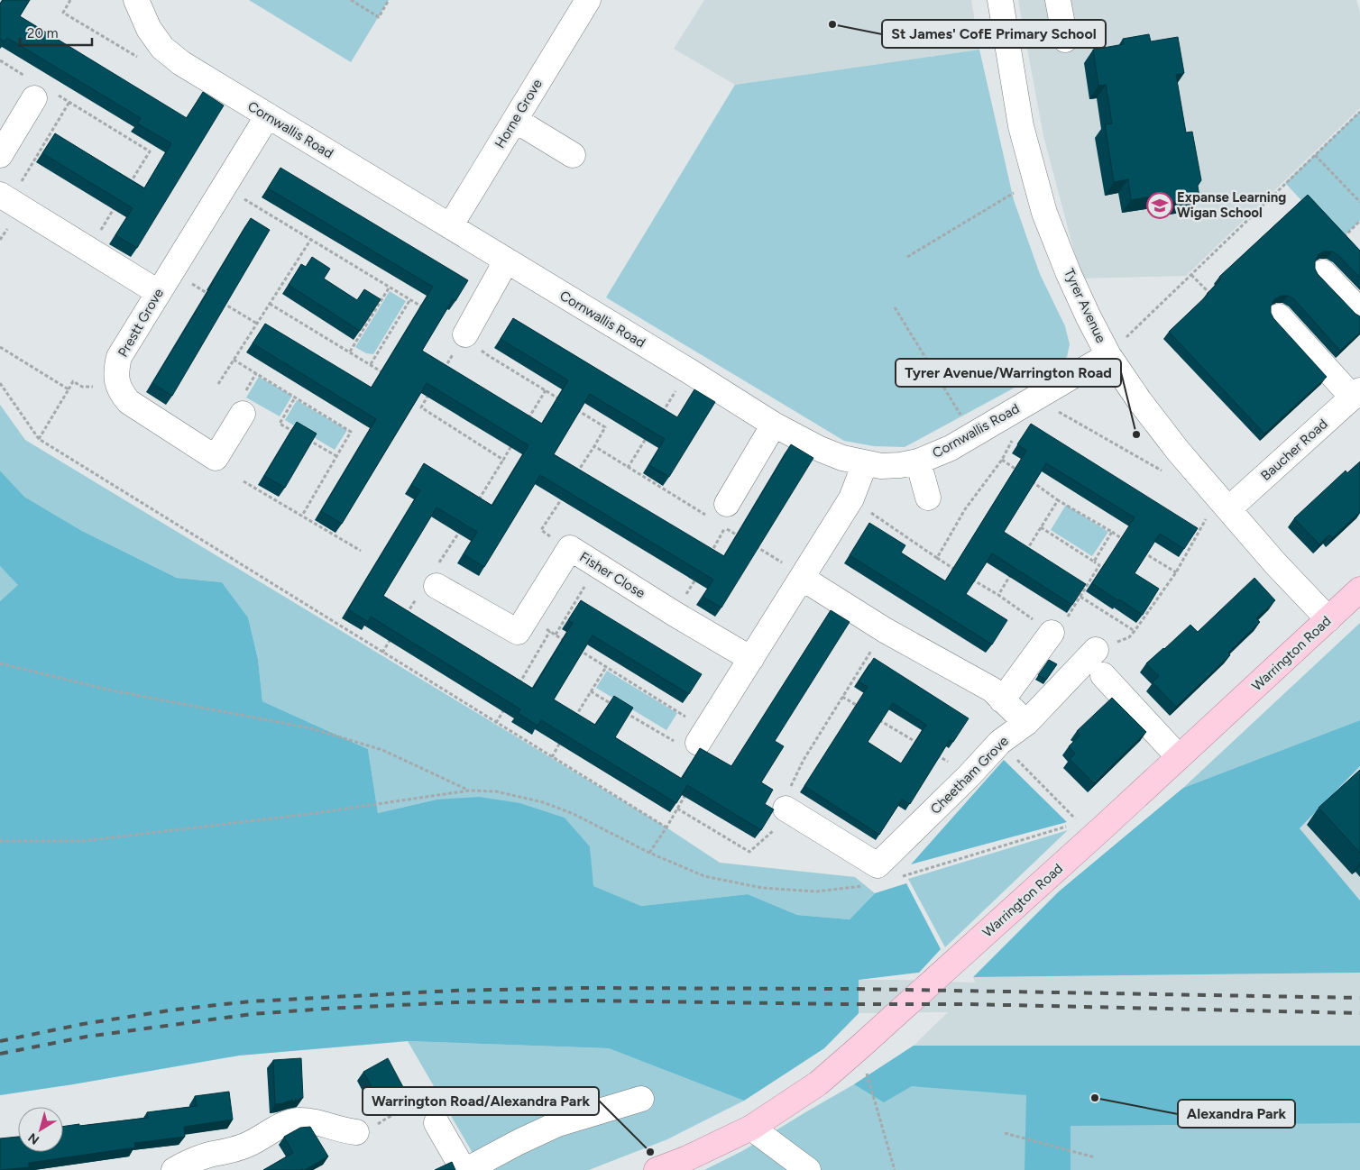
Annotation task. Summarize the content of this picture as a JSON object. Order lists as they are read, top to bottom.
{
  "streets": {
    "main road": ["Warrington Road"],
    "street": [
      "Horne Grove",
      "Cornwallis Road",
      "Tyrer Avenue",
      "Prestt Grove",
      "Baucher Road",
      "Fisher Close",
      "Cheetham Grove"
    ]
  },
  "crossings": [
    ["Horne Grove", "Cornwallis Road"],
    ["Cornwallis Road", "Tyrer Avenue"],
    ["Cornwallis Road", "Prestt Grove"],
    ["Tyrer Avenue", "Baucher Road"],
    ["Tyrer Avenue", "Warrington Road"]
  ],
  "places": {
    "other": [
      "St James' CofE Primary School",
      "Tyrer Avenue/Warrington Road",
      "Alexandra Park",
      "Warrington Road/Alexandra Park"
    ],
    "school or university": ["Expanse Learning Wigan School"]
  },
  "scale_bar": "20 m",
  "north": "bottom left"
}
